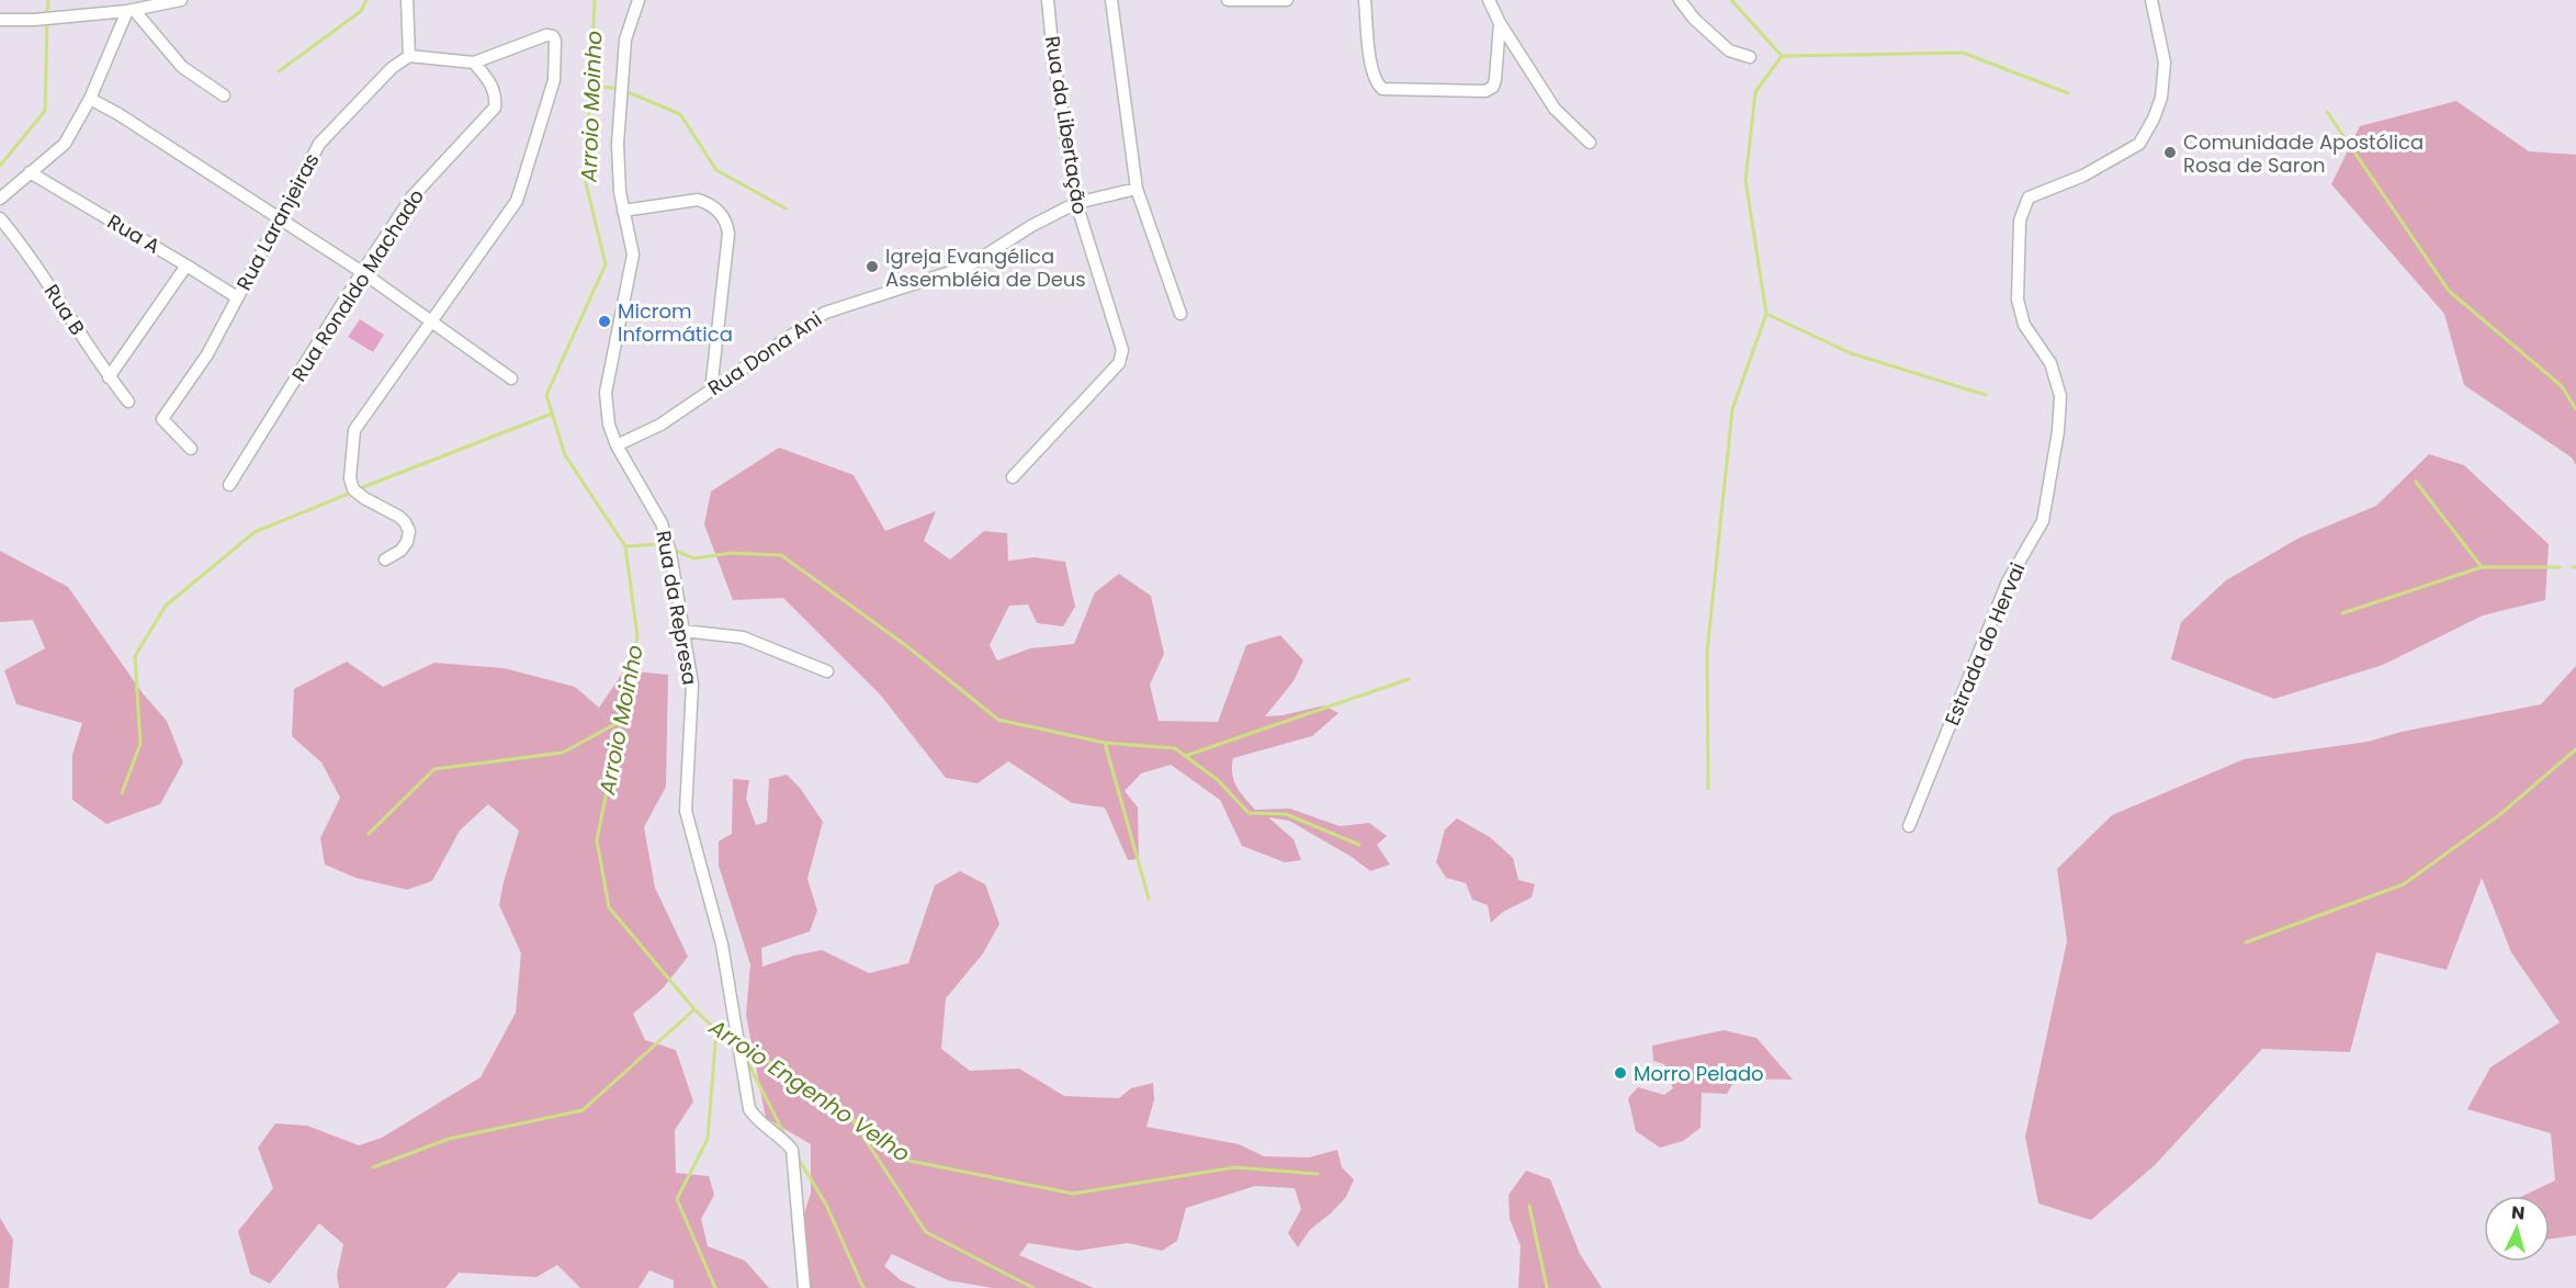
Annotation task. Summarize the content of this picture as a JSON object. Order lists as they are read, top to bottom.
{
  "streets": {
    "street": [
      "Rua da Libertação",
      "Rua Laranjeiras",
      "Rua A",
      "Rua Ronaldo Machado",
      "Rua B",
      "Rua Dona Ani",
      "Rua da Represa",
      "Estrada do Hervai"
    ]
  },
  "crossings": [
    ["Rua da Libertação", "Rua Dona Ani"],
    ["Rua Laranjeiras", "Rua A"],
    ["Rua Dona Ani", "Rua da Represa"]
  ],
  "water": ["Arroio Moinho", "Arroio Engenho Velho"],
  "places": [
    "Comunidade Apostólica Rosa de Saron",
    "Igreja Evangélica Assembléia de Deus",
    "Microm Informática",
    "Morro Pelado"
  ],
  "north": "top"
}
